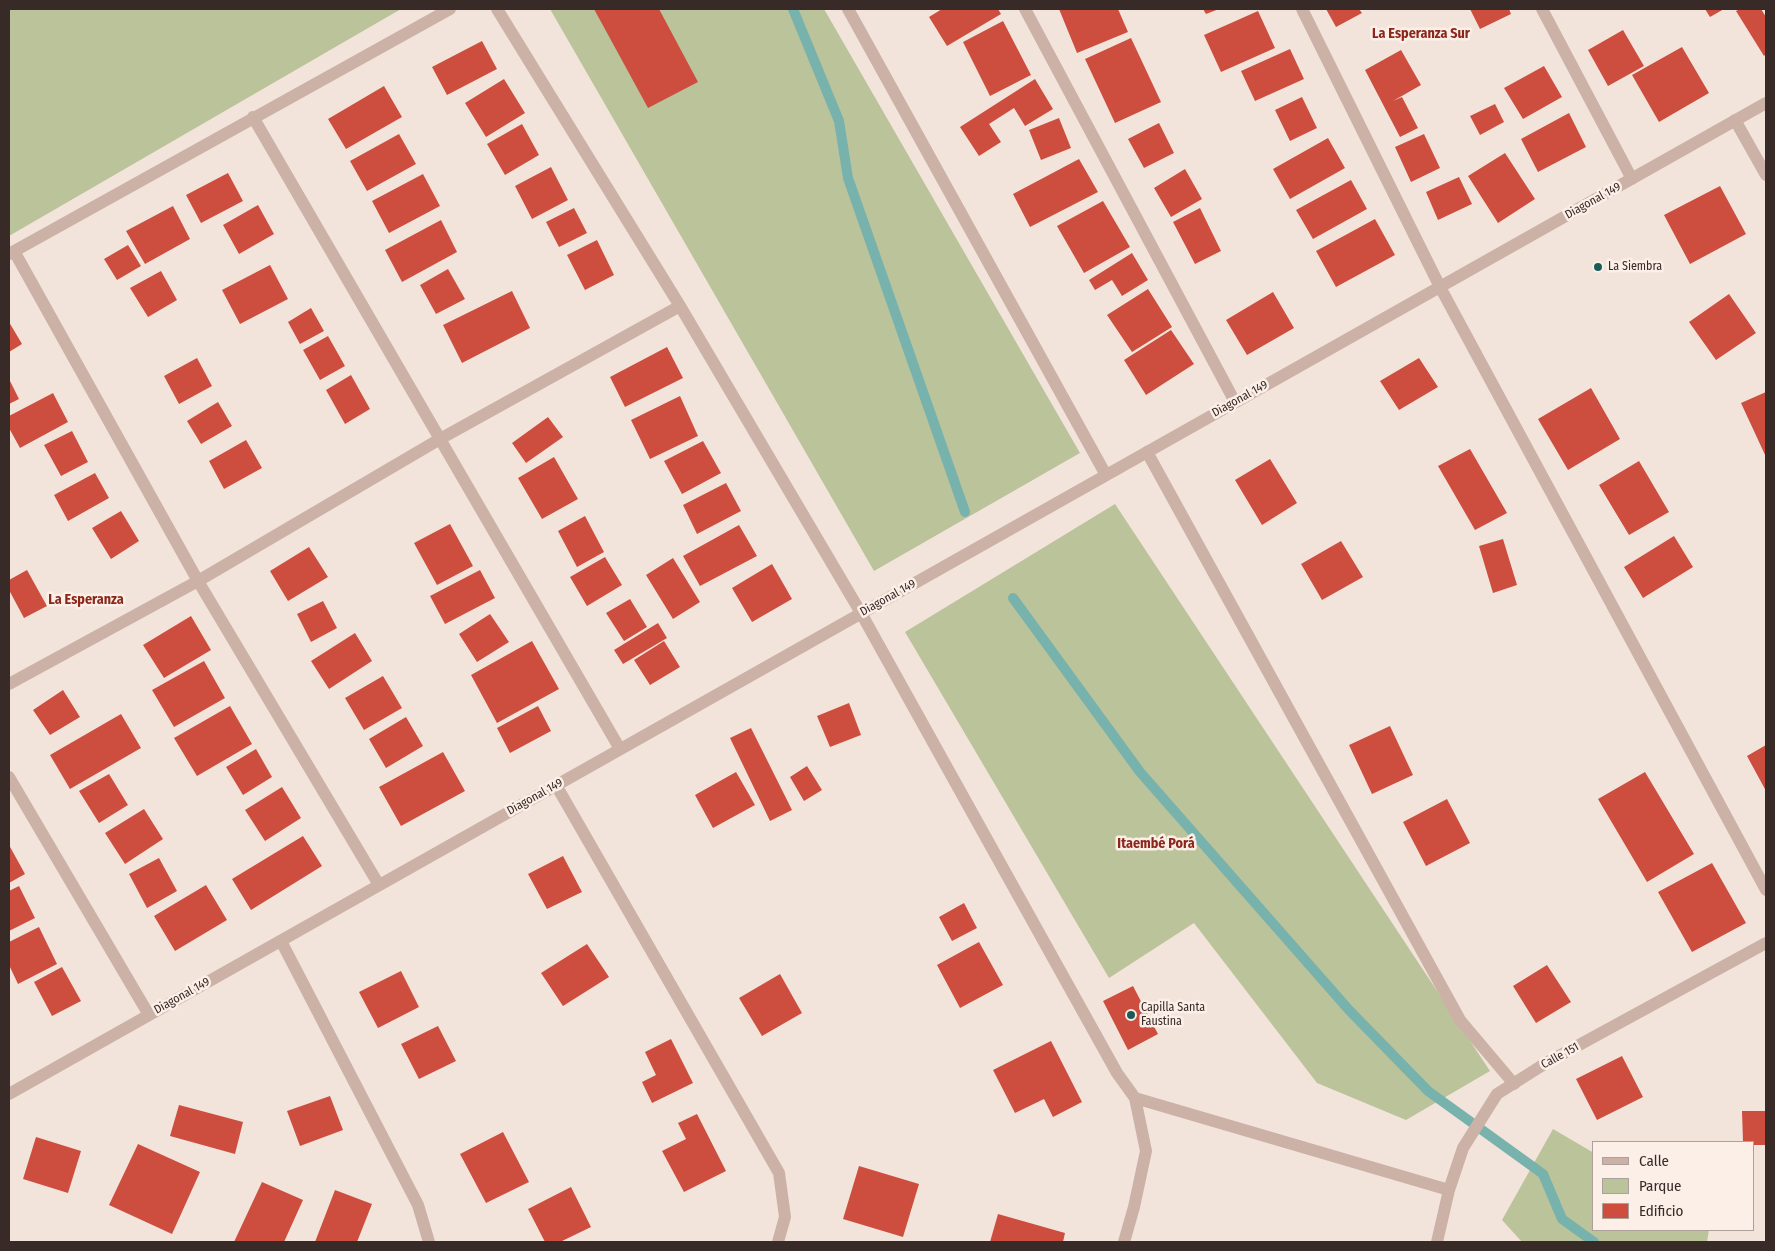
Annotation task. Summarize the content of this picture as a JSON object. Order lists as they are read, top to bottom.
{
  "streets": {
    "street": ["Diagonal 149", "Calle 151"]
  },
  "districts": ["La Esperanza Sur", "La Esperanza", "Itaembé Porá"],
  "places": ["La Siembra", "Capilla Santa Faustina"],
  "legend": ["Calle", "Parque", "Edificio"]
}
